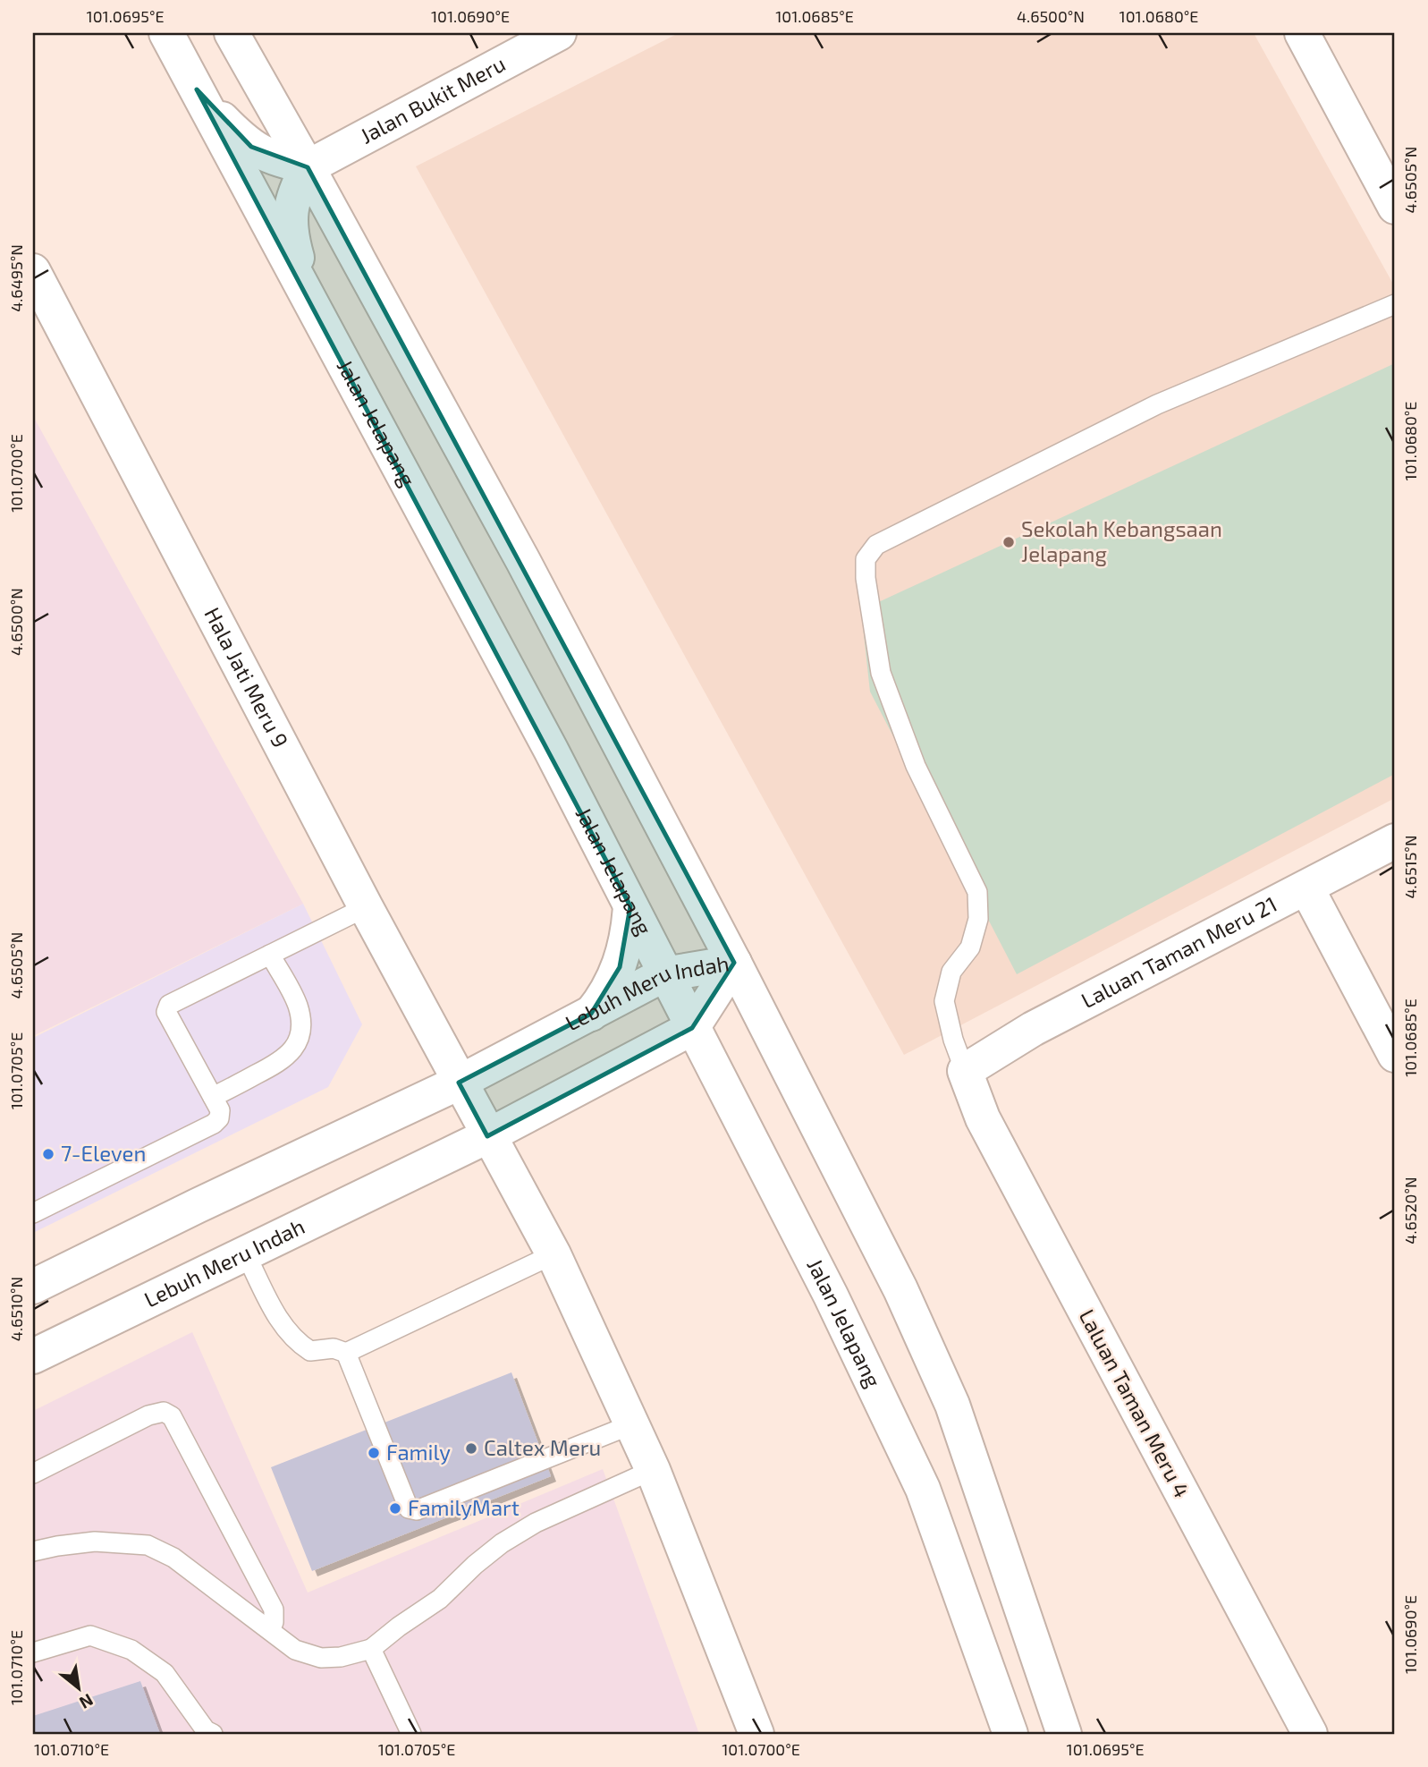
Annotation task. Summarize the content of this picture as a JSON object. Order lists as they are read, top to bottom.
{
  "streets": {
    "main road": [
      "Jalan Bukit Meru",
      "Jalan Jelapang",
      "Hala Jati Meru 9",
      "Laluan Taman Meru 21",
      "Lebuh Meru Indah",
      "Laluan Taman Meru 4"
    ]
  },
  "crossings": [
    ["Jalan Jelapang", "Lebuh Meru Indah"],
    ["Hala Jati Meru 9", "Lebuh Meru Indah"],
    ["Laluan Taman Meru 21", "Laluan Taman Meru 4"]
  ],
  "places": [
    "Sekolah Kebangsaan Jelapang",
    "7-Eleven",
    "Caltex Meru",
    "Family",
    "FamilyMart"
  ],
  "north": "bottom right",
  "coordinates": [
    "101.0695°E",
    "101.0690°E",
    "101.0685°E",
    "4.6500°N",
    "101.0680°E",
    "4.6505°N",
    "4.6495°N",
    "101.0700°E",
    "4.6515°N",
    "101.0705°E",
    "4.6520°N",
    "4.6510°N",
    "101.0710°E"
  ]
}
